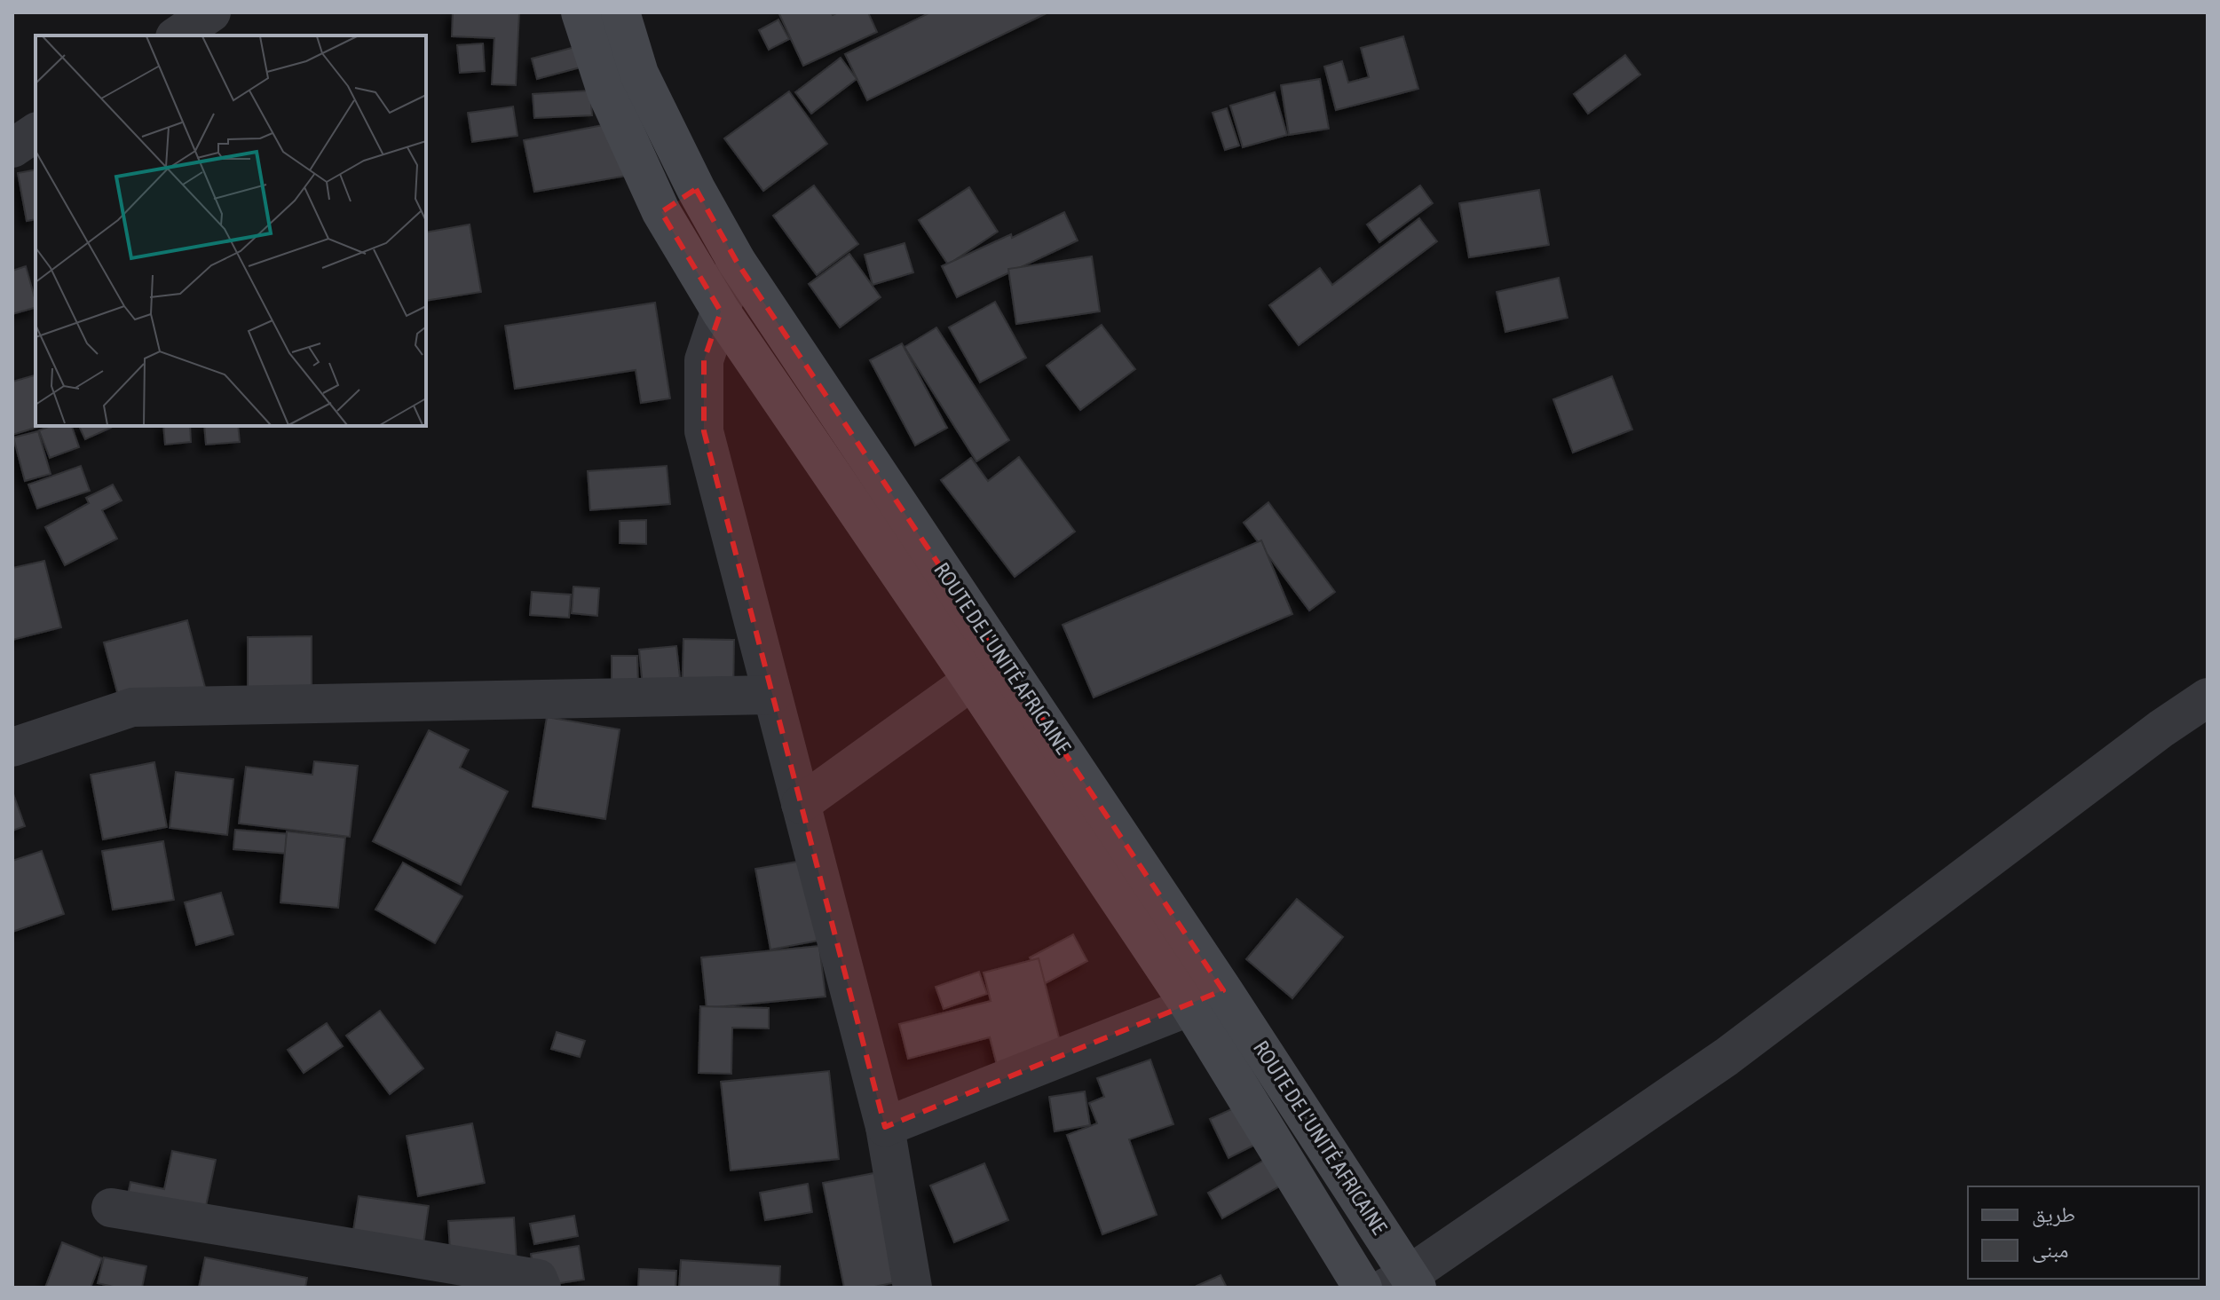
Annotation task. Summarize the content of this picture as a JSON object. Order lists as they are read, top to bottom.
{
  "streets": {
    "main road": ["ROUTE DE L'UNITÉ AFRICAINE"]
  },
  "legend": ["طريق", "مبنى"]
}
